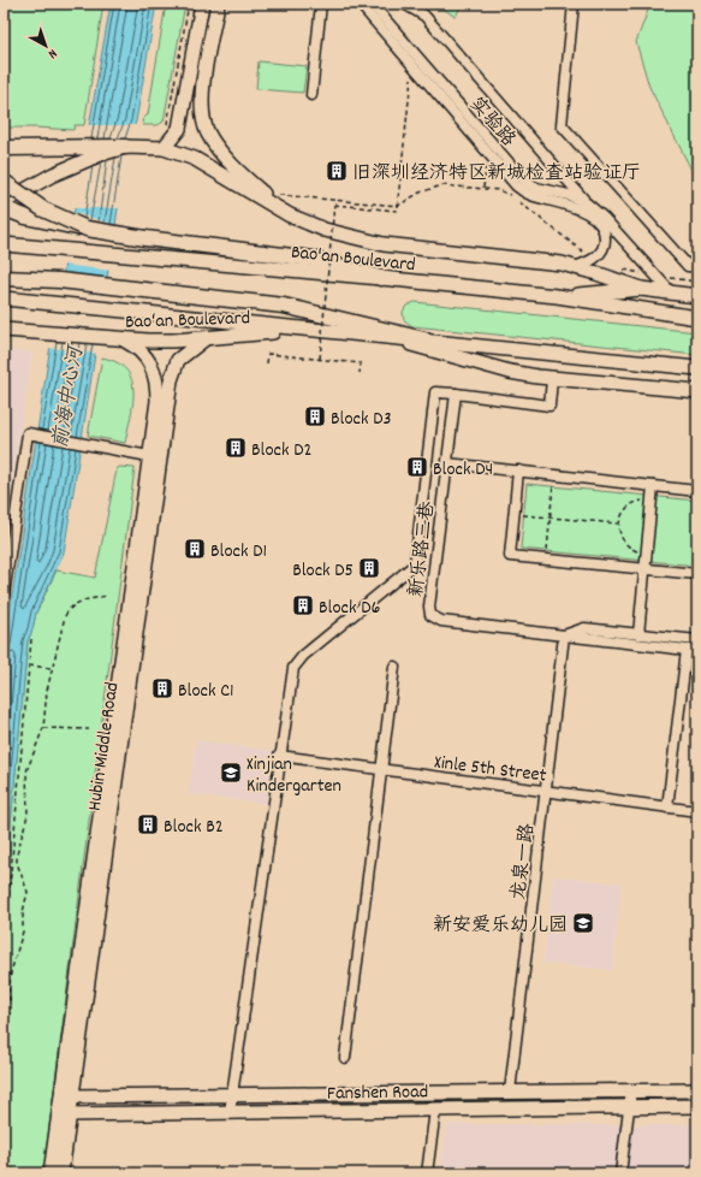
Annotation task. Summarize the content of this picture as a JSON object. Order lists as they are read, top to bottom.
{
  "streets": {
    "main road": [
      "Bao'an Boulevard",
      "Bao‘an Boulevard",
      "Hubin Middle Road",
      "Fanshen Road"
    ],
    "street": [
      "实验路",
      "新乐路三巷",
      "Xinle 5th Street",
      "龙泉一路"
    ]
  },
  "crossings": [
    ["Bao‘an Boulevard", "Hubin Middle Road"],
    ["新乐路三巷", "龙泉一路"],
    ["Hubin Middle Road", "Fanshen Road"],
    ["Xinle 5th Street", "龙泉一路"],
    ["龙泉一路", "Fanshen Road"]
  ],
  "water": ["前海中心河"],
  "places": {
    "building": [
      "旧深圳经济特区新城检查站验证厅",
      "Block D3",
      "Block D2",
      "Block D4",
      "Block D1",
      "Block D5",
      "Block D6",
      "Block C1",
      "Block B2"
    ],
    "school or university": ["Xinjian Kindergarten", "新安爱乐幼儿园"]
  },
  "north": "bottom right"
}
